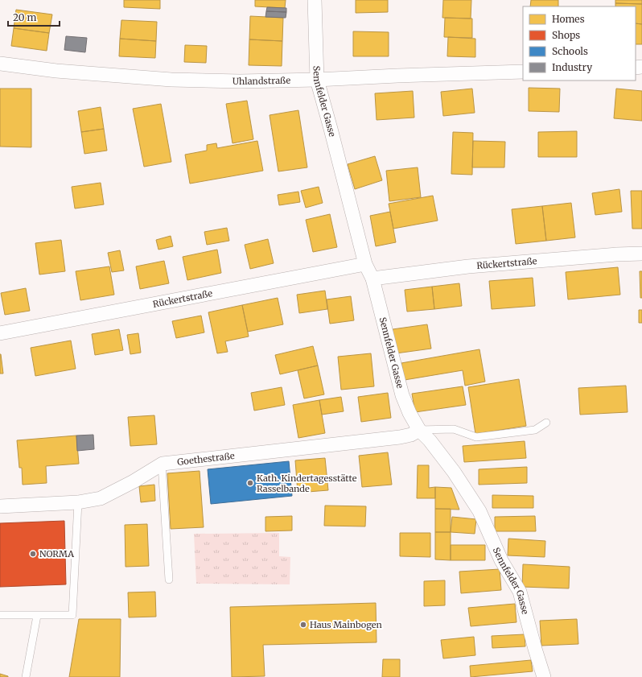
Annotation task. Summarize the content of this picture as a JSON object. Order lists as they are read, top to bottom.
{
  "streets": {
    "street": [
      "Uhlandstraße",
      "Sennfelder Gasse",
      "Rückertstraße",
      "Goethestraße"
    ]
  },
  "crossings": [
    ["Uhlandstraße", "Sennfelder Gasse"],
    ["Sennfelder Gasse", "Rückertstraße"],
    ["Sennfelder Gasse", "Goethestraße"]
  ],
  "places": ["Kath. Kindertagesstätte Rasselbande", "NORMA", "Haus Mainbogen"],
  "legend": [
    "Homes",
    "Shops",
    "Schools",
    "Industry"
  ],
  "scale_bar": "20 m"
}
